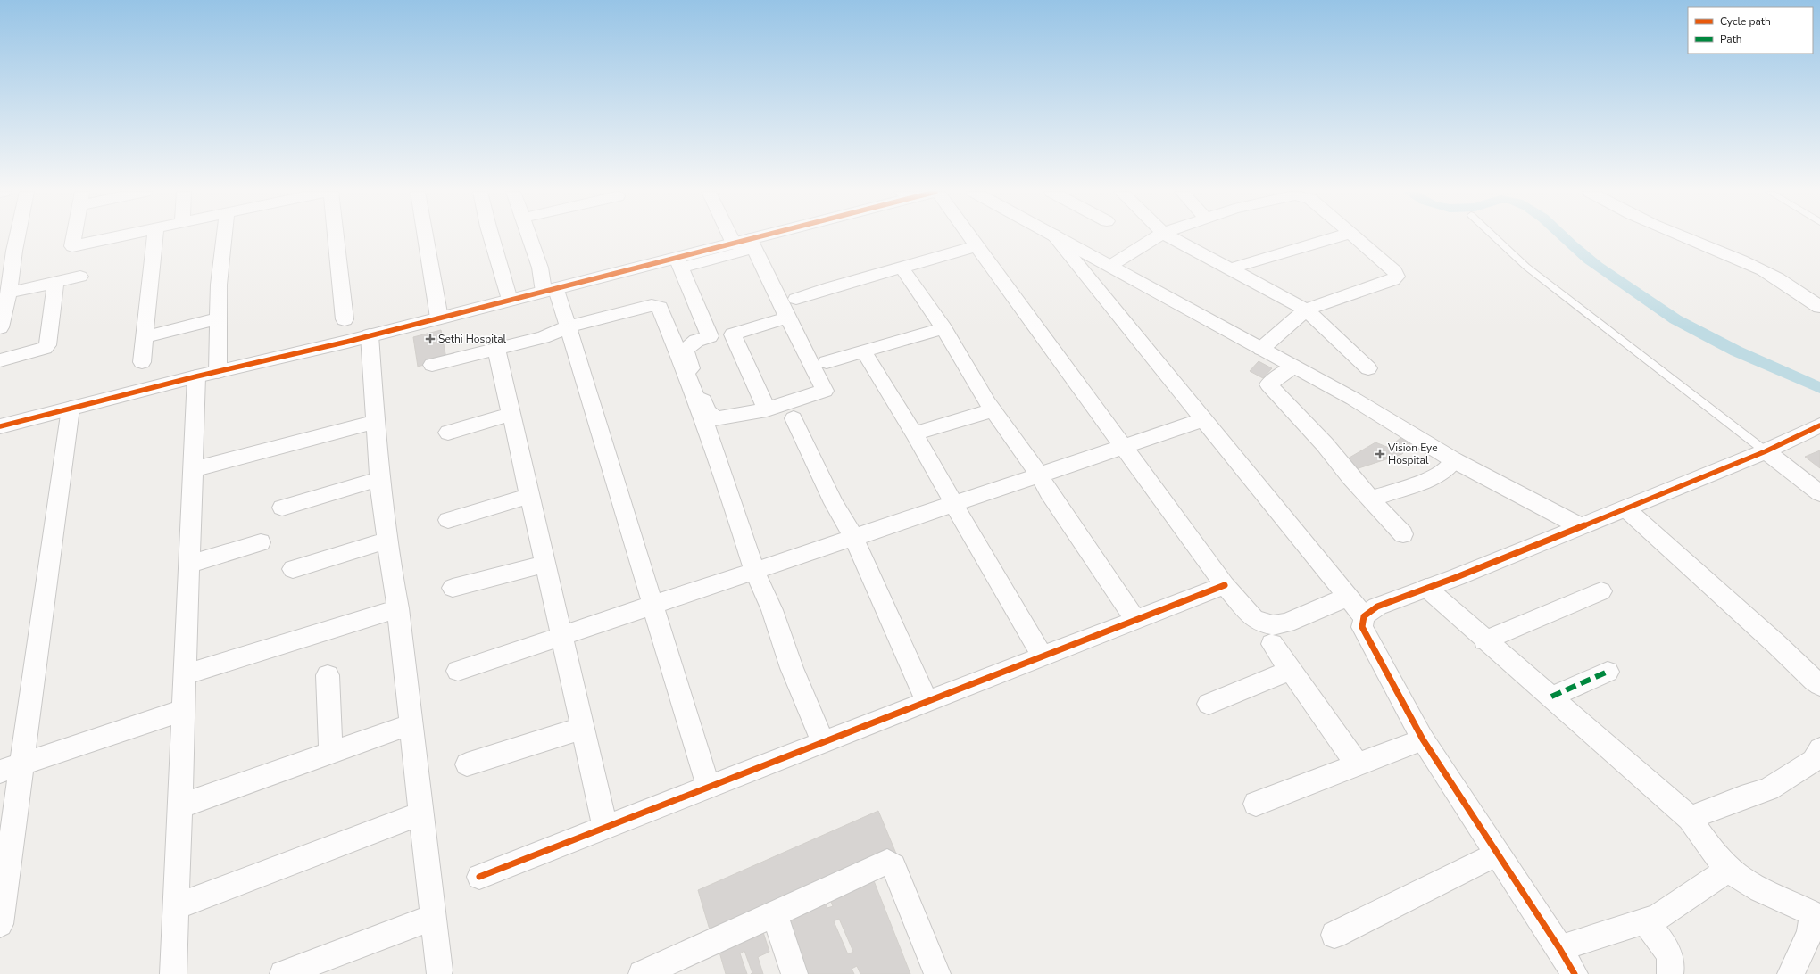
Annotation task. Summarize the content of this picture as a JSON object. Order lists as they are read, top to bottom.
{
  "places": {
    "health": ["Sethi Hospital", "Vision Eye Hospital"]
  },
  "legend": ["Cycle path", "Path"]
}
